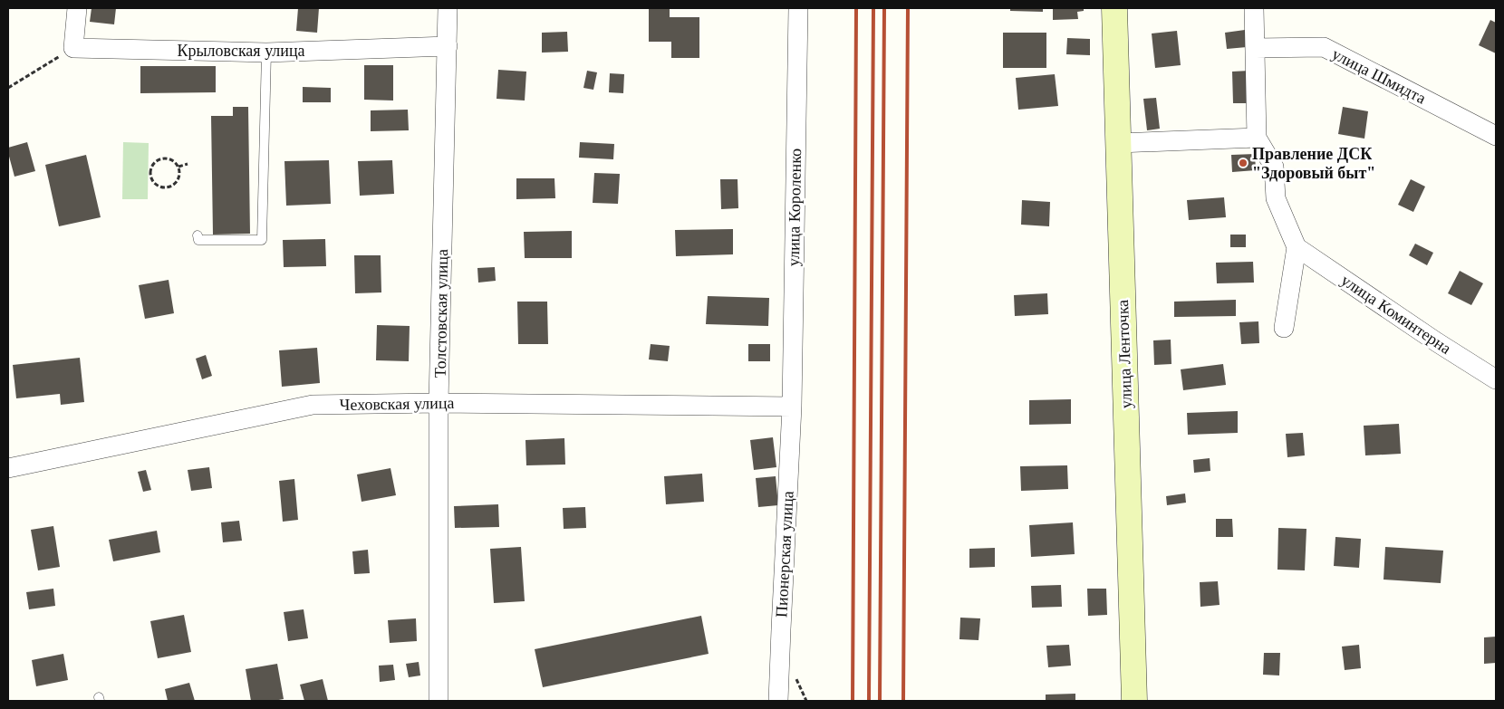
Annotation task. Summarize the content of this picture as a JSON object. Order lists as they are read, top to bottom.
{
  "streets": {
    "main road": ["улица Ленточка"],
    "street": [
      "Крыловская улица",
      "улица Шмидта",
      "улица Короленко",
      "Толстовская улица",
      "улица Коминтерна",
      "Чеховская улица",
      "Пионерская улица"
    ]
  },
  "crossings": [
    ["Крыловская улица", "Толстовская улица"],
    ["улица Короленко", "Чеховская улица"],
    ["улица Короленко", "Пионерская улица"],
    ["Толстовская улица", "Чеховская улица"],
    ["Чеховская улица", "Пионерская улица"]
  ],
  "places": ["Правление ДСК \"Здоровый быт\""]
}
